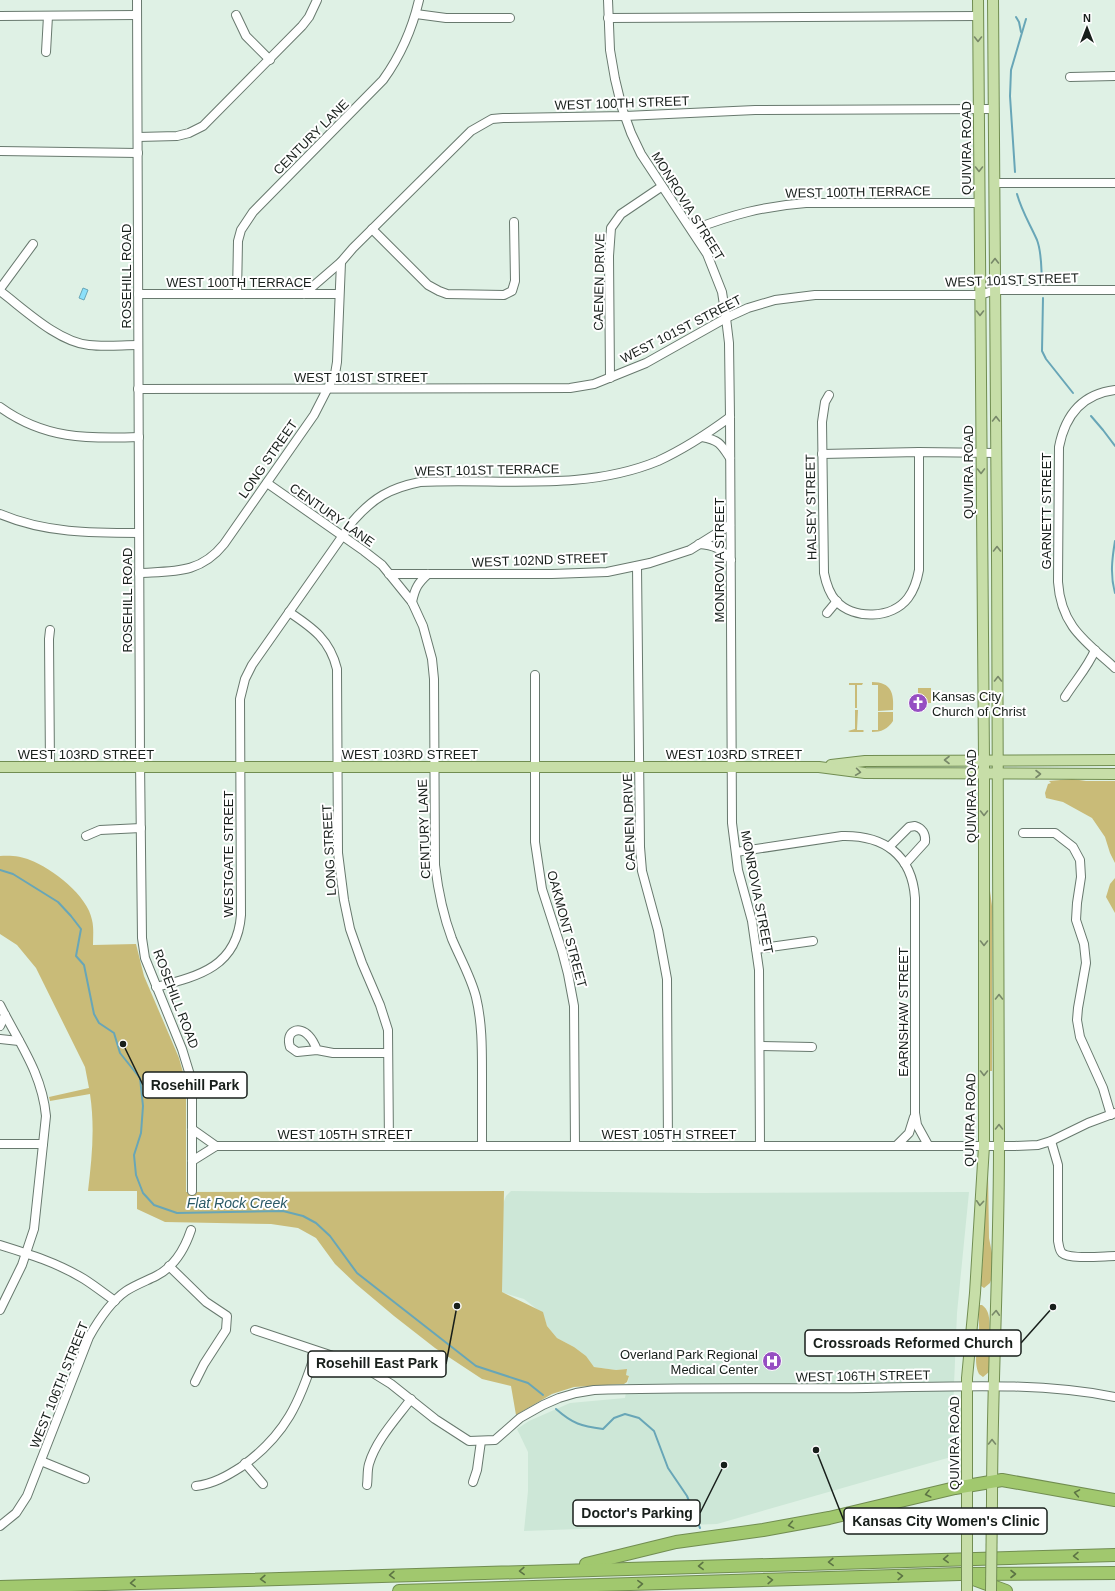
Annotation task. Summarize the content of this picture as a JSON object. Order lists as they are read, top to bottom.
{
  "streets": {
    "main road": ["QUIVIRA ROAD", "WEST 103RD STREET"],
    "street": [
      "WEST 100TH STREET",
      "CENTURY LANE",
      "WEST 100TH TERRACE",
      "MONROVIA STREET",
      "ROSEHILL ROAD",
      "WEST 101ST STREET",
      "CAENEN DRIVE",
      "LONG STREET",
      "WEST 101ST TERRACE",
      "HALSEY STREET",
      "GARNETT STREET",
      "WEST 102ND STREET",
      "WESTGATE STREET",
      "OAKMONT STREET",
      "EARNSHAW STREET",
      "WEST 105TH STREET",
      "WEST 106TH STREET"
    ]
  },
  "crossings": [
    ["WEST 100TH STREET", "QUIVIRA ROAD"],
    ["WEST 100TH STREET", "WEST 100TH TERRACE"],
    ["WEST 100TH STREET", "MONROVIA STREET"],
    ["CENTURY LANE", "WEST 100TH TERRACE"],
    ["CENTURY LANE", "LONG STREET"],
    ["CENTURY LANE", "WEST 101ST TERRACE"],
    ["CENTURY LANE", "WEST 102ND STREET"],
    ["CENTURY LANE", "WEST 103RD STREET"],
    ["CENTURY LANE", "WEST 105TH STREET"],
    ["QUIVIRA ROAD", "WEST 100TH TERRACE"],
    ["QUIVIRA ROAD", "WEST 101ST STREET"],
    ["QUIVIRA ROAD", "WEST 103RD STREET"],
    ["QUIVIRA ROAD", "WEST 105TH STREET"],
    ["QUIVIRA ROAD", "WEST 106TH STREET"],
    ["WEST 100TH TERRACE", "MONROVIA STREET"],
    ["WEST 100TH TERRACE", "ROSEHILL ROAD"],
    ["WEST 100TH TERRACE", "LONG STREET"],
    ["MONROVIA STREET", "WEST 101ST STREET"],
    ["MONROVIA STREET", "CAENEN DRIVE"],
    ["MONROVIA STREET", "WEST 101ST TERRACE"],
    ["MONROVIA STREET", "WEST 102ND STREET"],
    ["MONROVIA STREET", "WEST 103RD STREET"],
    ["MONROVIA STREET", "WEST 105TH STREET"],
    ["ROSEHILL ROAD", "WEST 101ST STREET"],
    ["ROSEHILL ROAD", "LONG STREET"],
    ["ROSEHILL ROAD", "WEST 103RD STREET"],
    ["ROSEHILL ROAD", "WESTGATE STREET"],
    ["WEST 101ST STREET", "CAENEN DRIVE"],
    ["WEST 101ST STREET", "LONG STREET"],
    ["CAENEN DRIVE", "WEST 102ND STREET"],
    ["CAENEN DRIVE", "WEST 103RD STREET"],
    ["CAENEN DRIVE", "WEST 105TH STREET"],
    ["LONG STREET", "WEST 101ST TERRACE"],
    ["LONG STREET", "WEST 103RD STREET"],
    ["LONG STREET", "WEST 105TH STREET"],
    ["WEST 101ST TERRACE", "WEST 103RD STREET"],
    ["WEST 101ST TERRACE", "WESTGATE STREET"],
    ["WEST 103RD STREET", "WESTGATE STREET"],
    ["WEST 103RD STREET", "OAKMONT STREET"],
    ["OAKMONT STREET", "WEST 105TH STREET"],
    ["EARNSHAW STREET", "WEST 105TH STREET"]
  ],
  "water": ["Flat Rock Creek"],
  "places": {
    "church": ["Kansas City Church of Christ"],
    "other": [
      "Rosehill Park",
      "Rosehill East Park",
      "Crossroads Reformed Church",
      "Kansas City Women's Clinic",
      "Doctor's Parking"
    ],
    "hospital": ["Overland Park Regional Medical Center"]
  },
  "north": "top"
}
